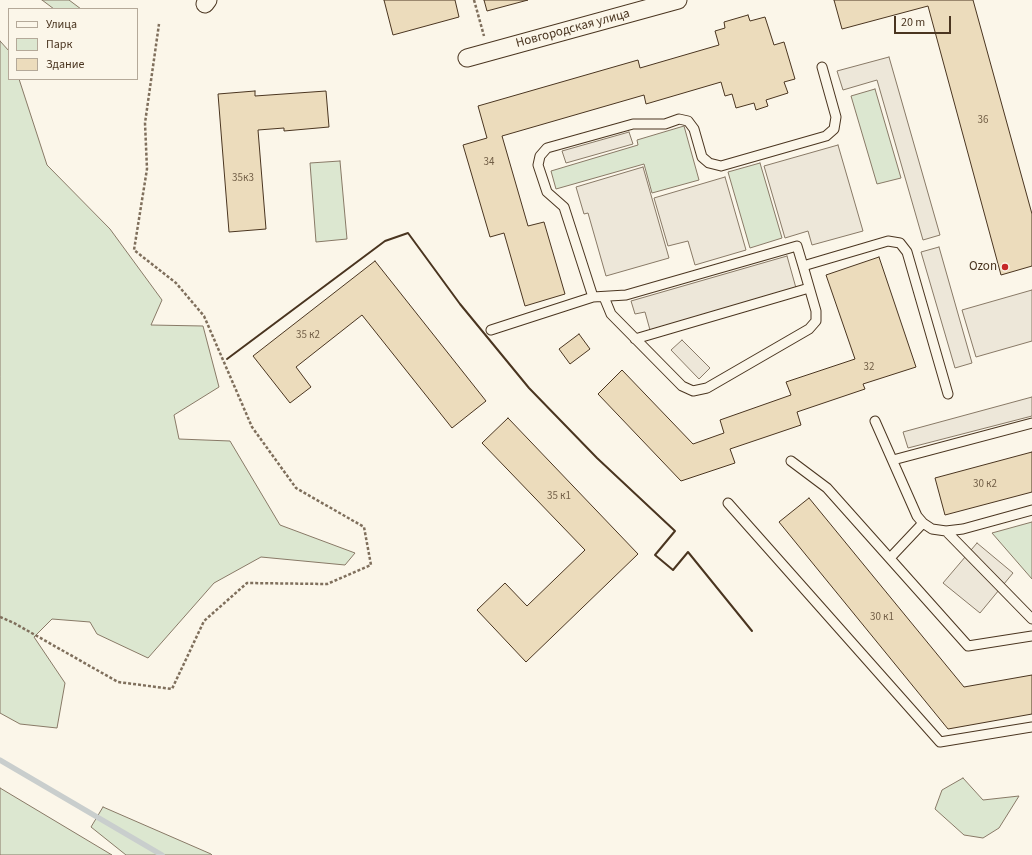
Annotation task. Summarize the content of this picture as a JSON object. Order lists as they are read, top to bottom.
{
  "streets": {
    "street": ["Новгородская улица"]
  },
  "places": ["Ozon"],
  "house_numbers": [
    "36",
    "34",
    "35к3",
    "35 к2",
    "32",
    "30 к2",
    "35 к1",
    "30 к1"
  ],
  "legend": ["Улица", "Парк", "Здание"],
  "scale_bar": "20 m"
}
